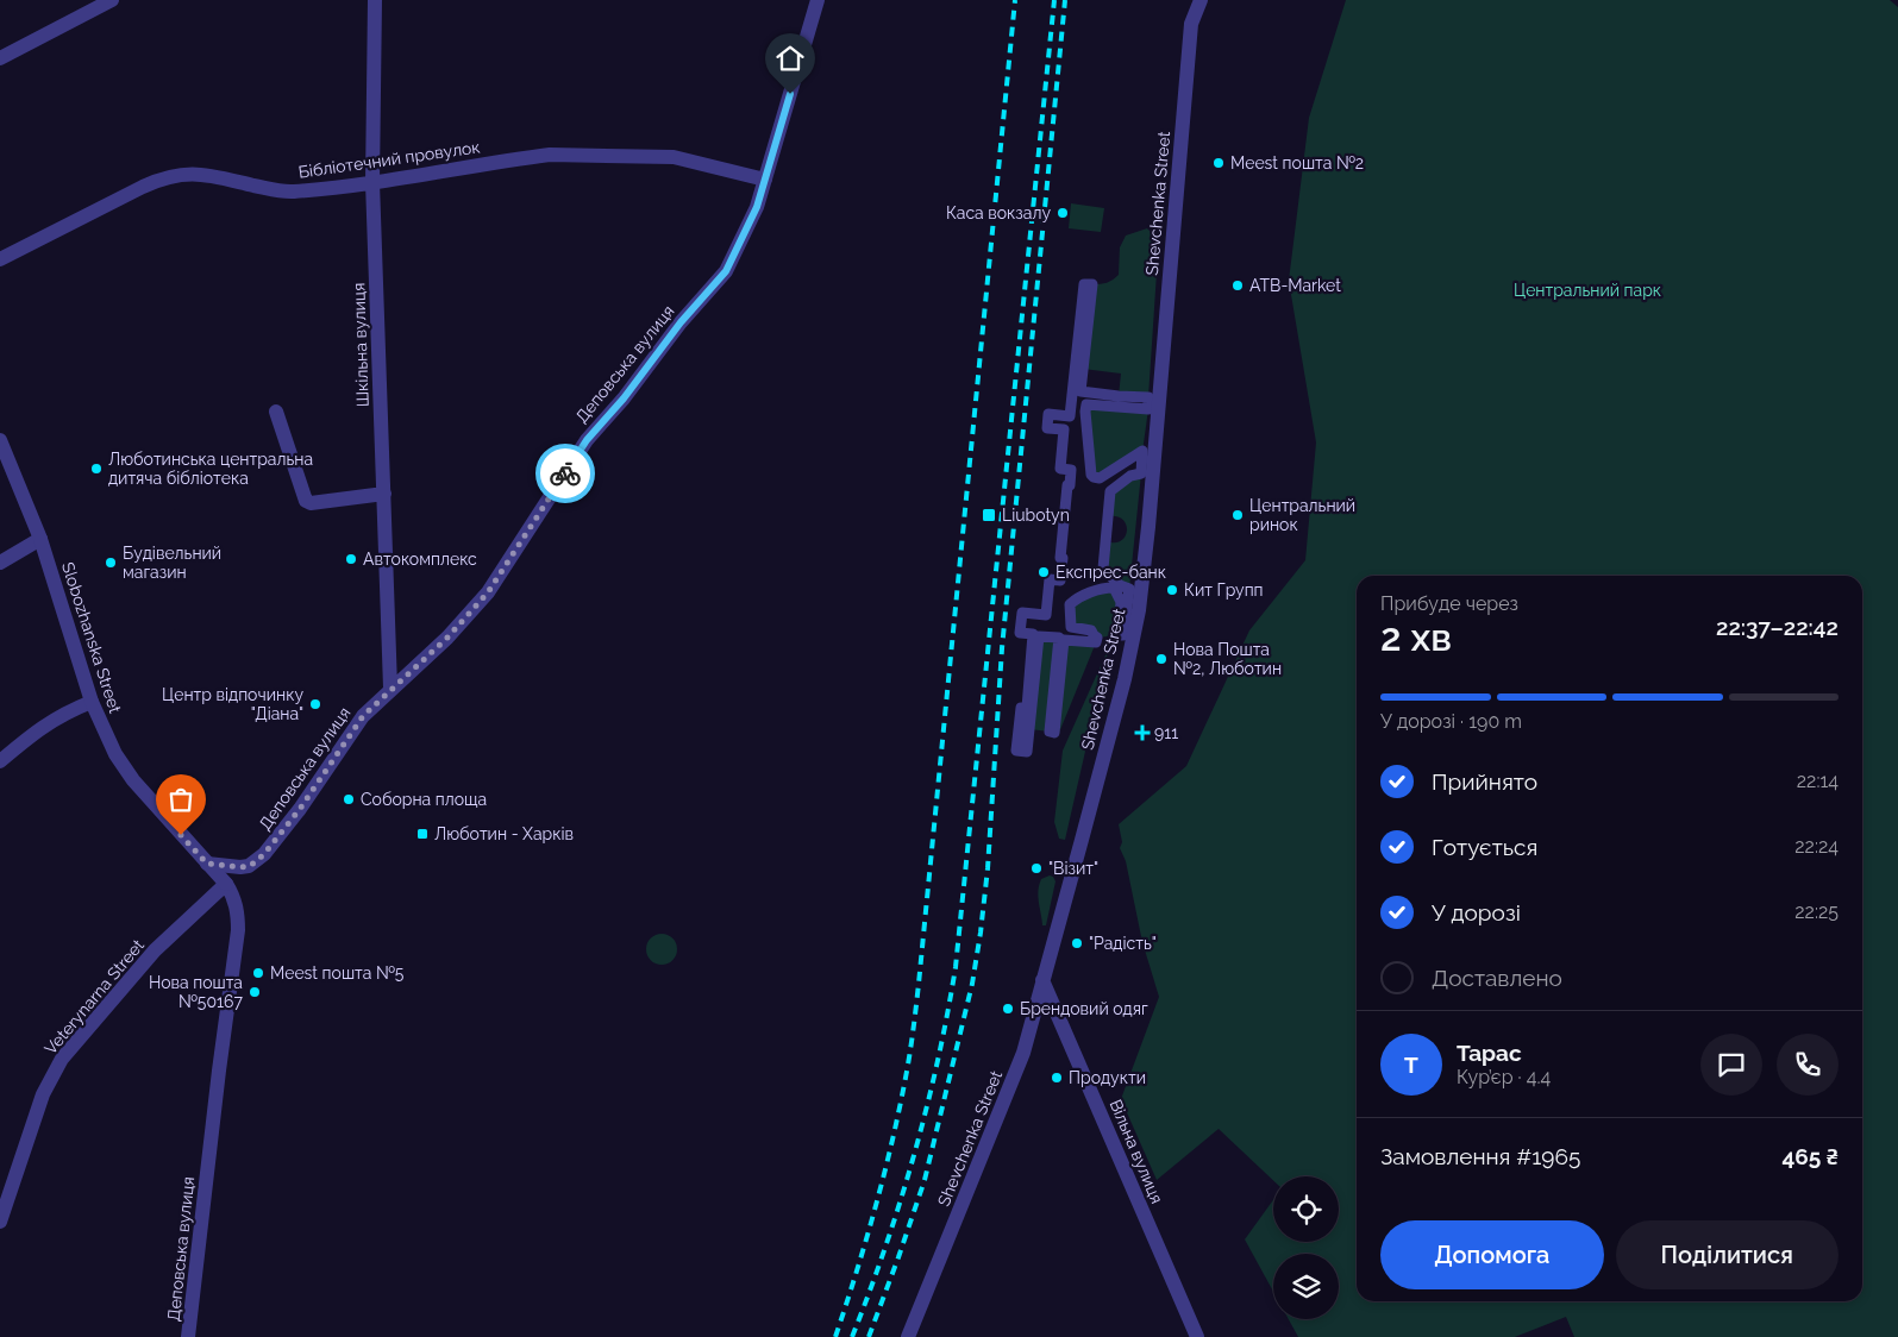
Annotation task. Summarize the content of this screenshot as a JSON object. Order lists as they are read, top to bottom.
{
  "streets": {
    "street": [
      "Бібліотечний провулок",
      "Shevchenka Street",
      "Шкільна вулиця",
      "Деповська вулиця",
      "Slobozhanska Street",
      "Veterynarna Street",
      "Вільна вулиця"
    ]
  },
  "crossings": [
    ["Бібліотечний провулок", "Шкільна вулиця"],
    ["Бібліотечний провулок", "Деповська вулиця"],
    ["Shevchenka Street", "Вільна вулиця"],
    ["Шкільна вулиця", "Деповська вулиця"],
    ["Деповська вулиця", "Slobozhanska Street"],
    ["Деповська вулиця", "Veterynarna Street"],
    ["Slobozhanska Street", "Veterynarna Street"]
  ],
  "parks": ["Центральний парк"],
  "places": {
    "other": [
      "Meest пошта №2",
      "Каса вокзалу",
      "ATB-Market",
      "Люботинська центральна дитяча бібліотека",
      "Центральний ринок",
      "Автокомплекс",
      "Будівельний магазин",
      "Експрес-банк",
      "Кит Групп",
      "Нова Пошта №2, Люботин",
      "Центр відпочинку \"Діана\"",
      "Соборна площа",
      "\"Візит\"",
      "\"Радість\"",
      "Meest пошта №5",
      "Нова пошта №50167",
      "Брендовий одяг",
      "Продукти"
    ],
    "transit": ["Liubotyn", "Люботин - Харків"],
    "health": ["911"]
  },
  "page": {
    "heading": ["2 хв", "Прибуде через", "22:37–22:42"],
    "panel": [
      "Тарас",
      "Кур’єр · 4.4",
      "Замовлення #1965",
      "465 ₴"
    ],
    "bar": "У дорозі · 190 m",
    "list": [
      ["Прийнято", "22:14"],
      ["Готується", "22:24"],
      ["У дорозі", "22:25"],
      "Доставлено"
    ],
    "round": "Т",
    "buttons": ["Допомога", "Поділитися"]
  }
}
